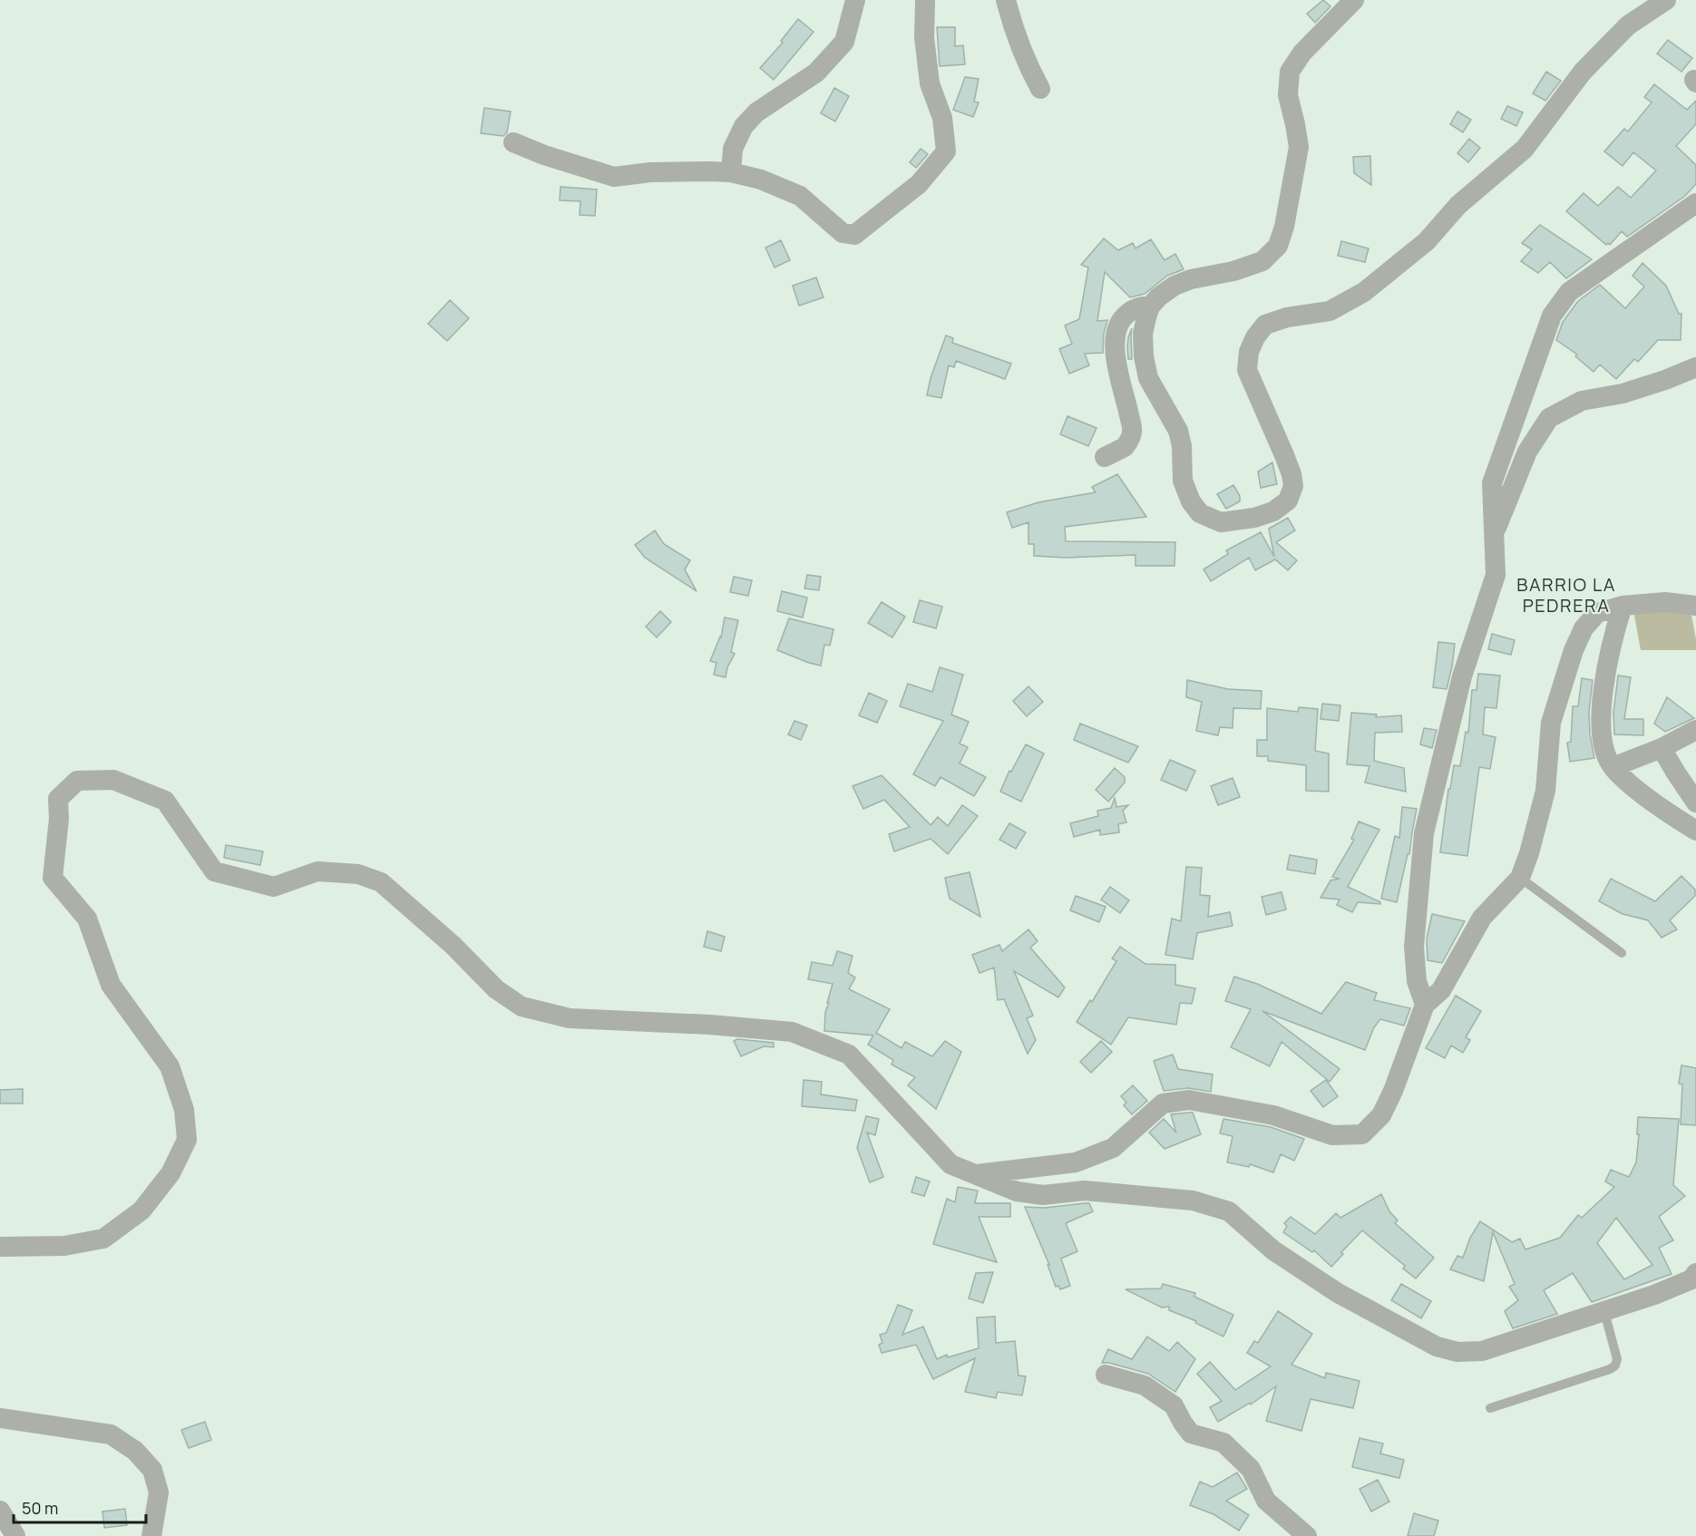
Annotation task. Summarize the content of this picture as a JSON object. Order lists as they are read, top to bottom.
{
  "districts": ["BARRIO LA PEDRERA"],
  "scale_bar": "50 m"
}
